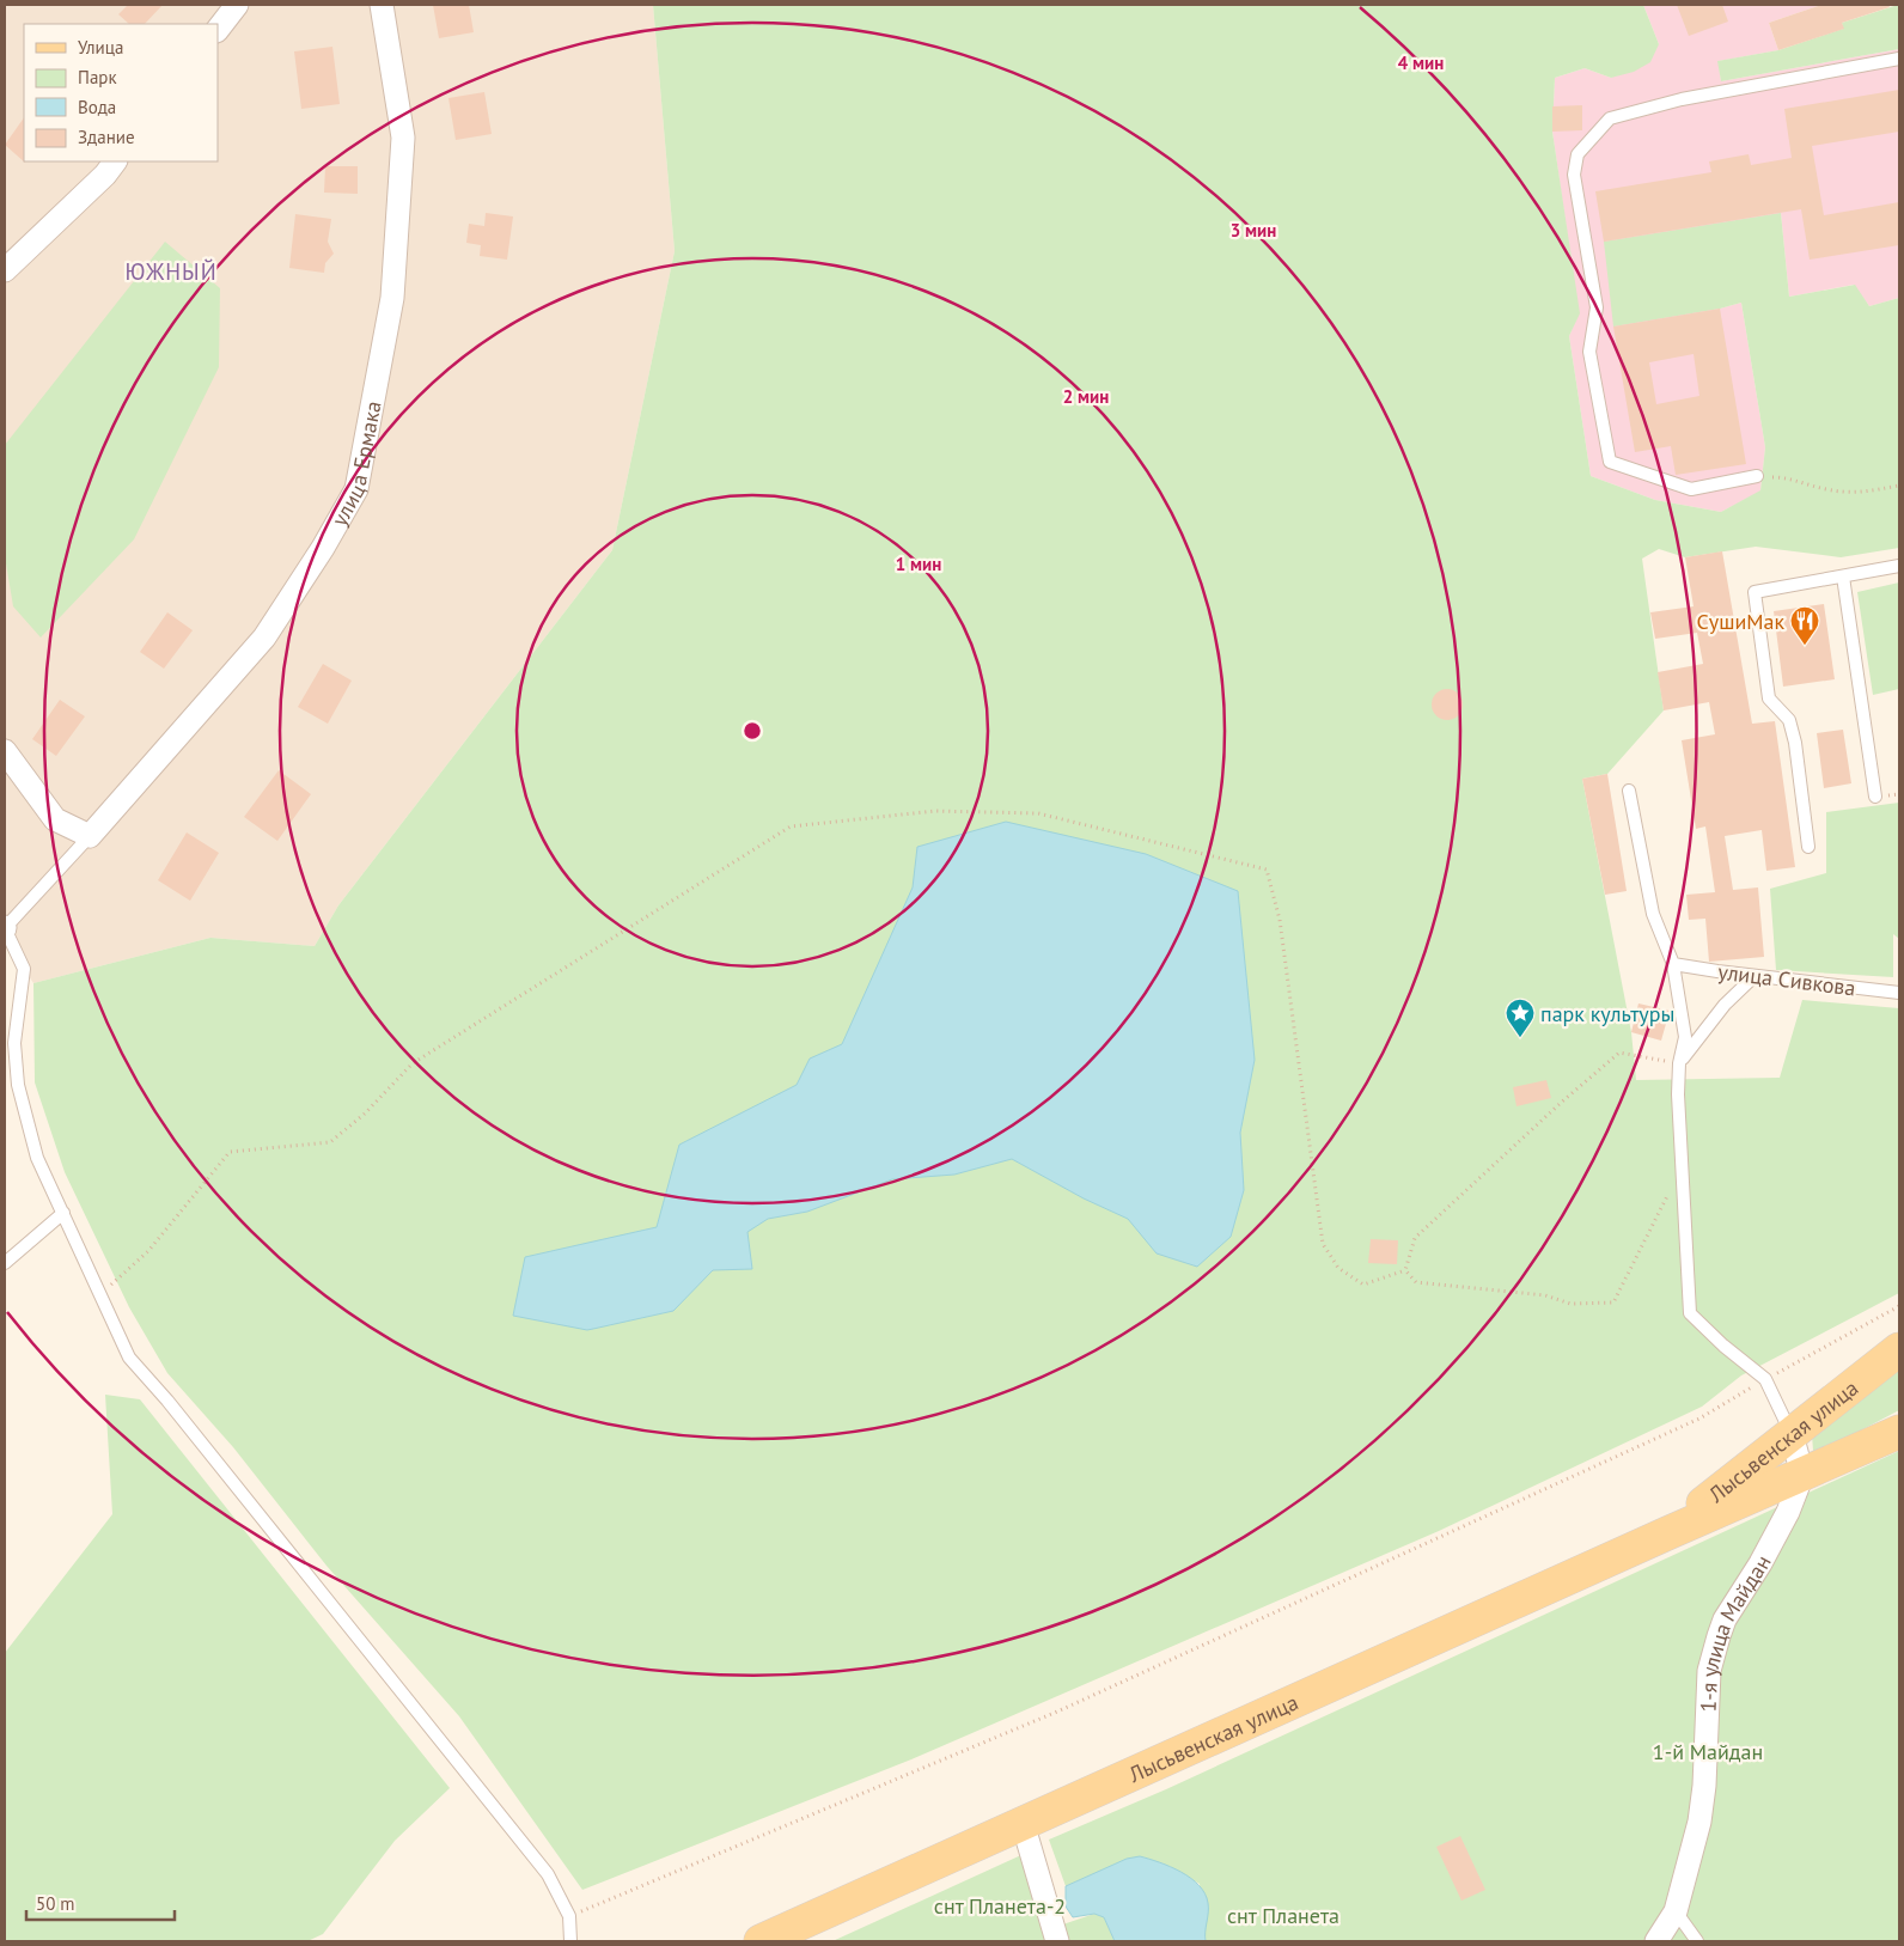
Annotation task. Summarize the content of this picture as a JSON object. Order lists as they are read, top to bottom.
{
  "streets": {
    "main road": ["Лысьвенская улица"],
    "street": ["улица Ермака", "1-я улица Майдан"],
    "lane": ["улица Сивкова"]
  },
  "crossings": [
    ["Лысьвенская улица", "1-я улица Майдан"]
  ],
  "districts": ["ЮЖНЫЙ"],
  "parks": ["1-й Майдан", "снт Планета-2", "снт Планета"],
  "places": {
    "restaurant": ["СушиМак"],
    "place": ["парк культуры"]
  },
  "legend": [
    "Улица",
    "Парк",
    "Вода",
    "Здание"
  ],
  "scale_bar": "50 m",
  "rings": [
    "4 мин",
    "3 мин",
    "2 мин",
    "1 мин"
  ]
}
